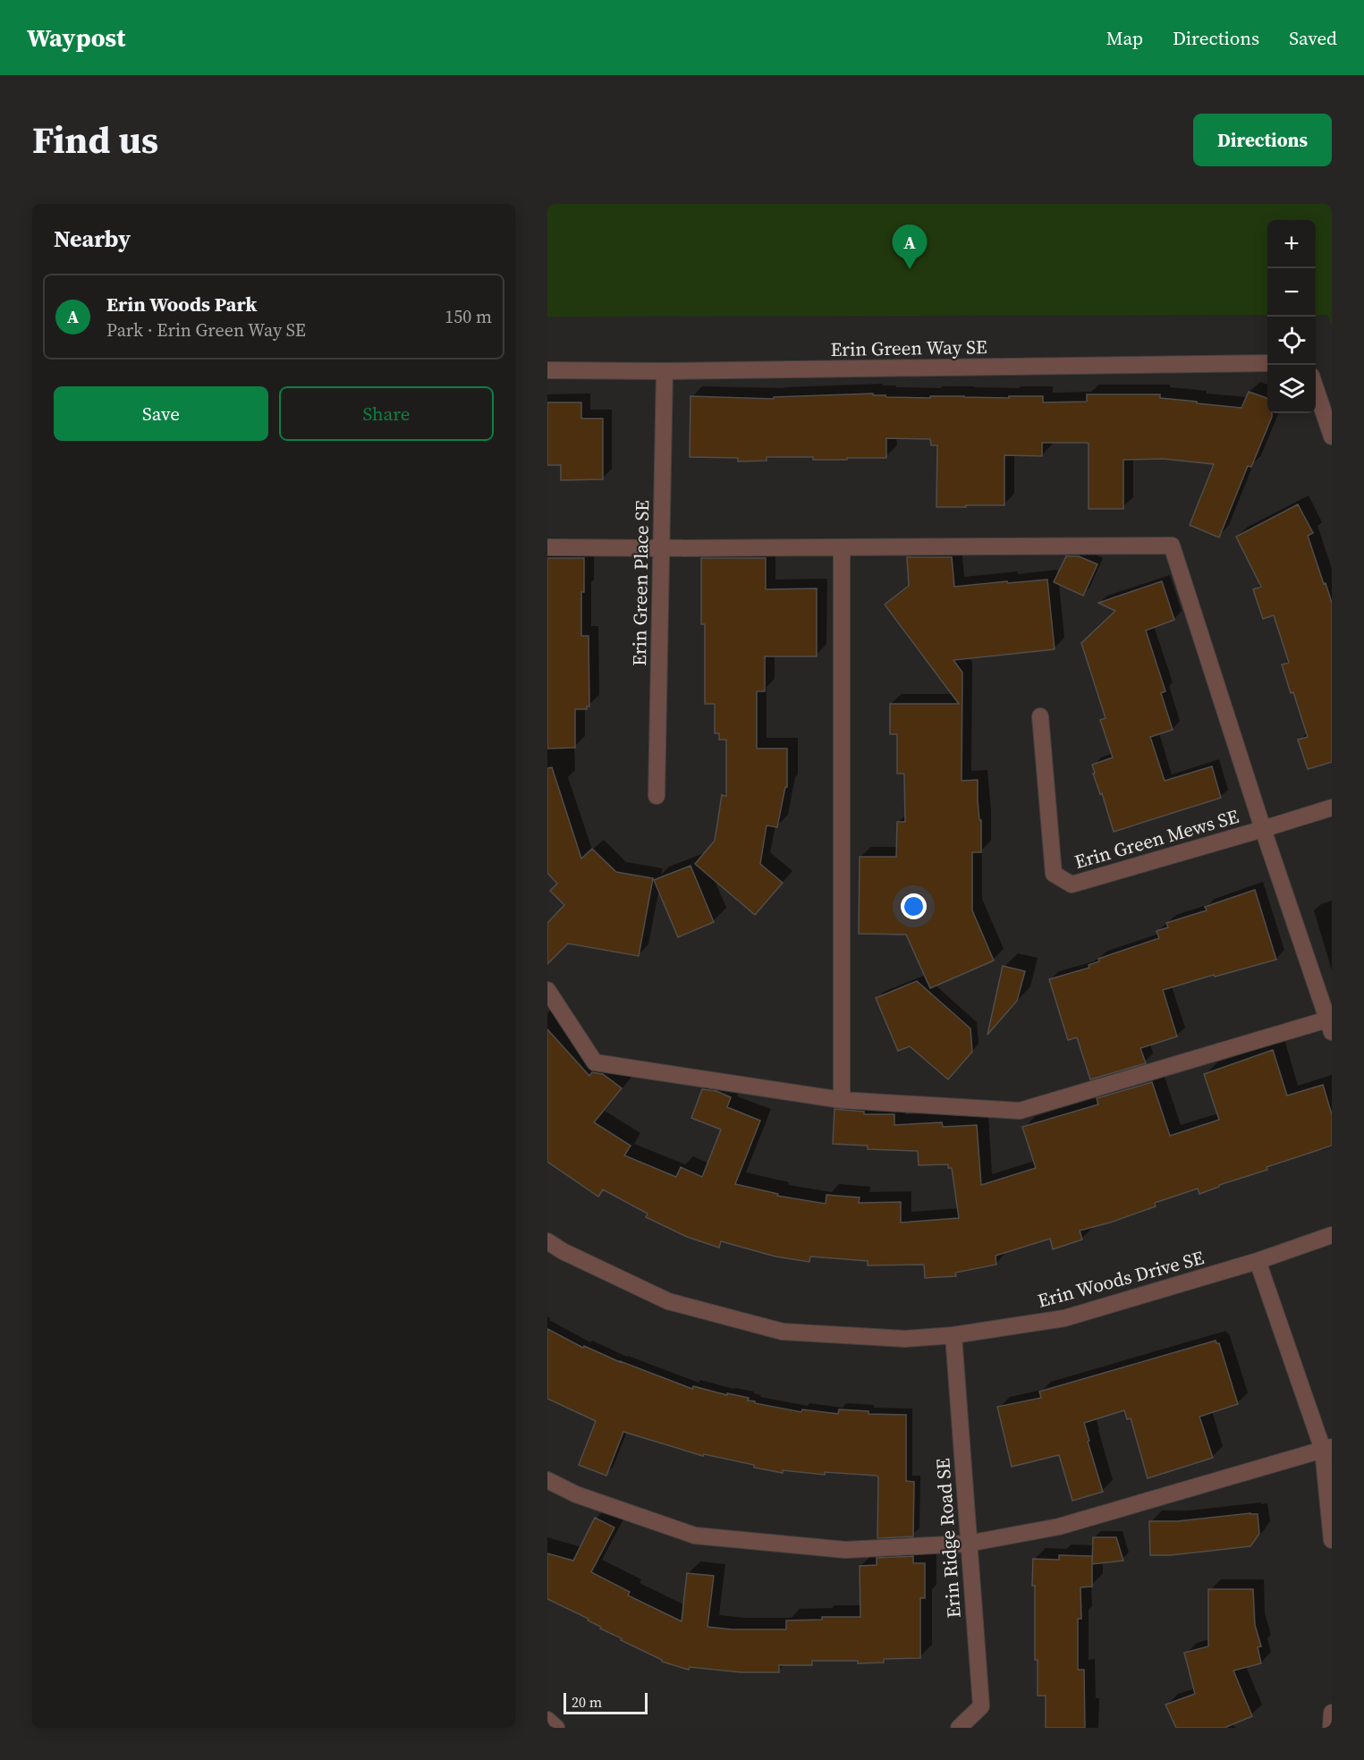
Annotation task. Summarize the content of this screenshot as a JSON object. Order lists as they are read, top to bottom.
{
  "streets": {
    "street": [
      "Erin Green Way SE",
      "Erin Green Place SE",
      "Erin Green Mews SE",
      "Erin Woods Drive SE",
      "Erin Ridge Road SE"
    ]
  },
  "crossings": [
    ["Erin Green Way SE", "Erin Green Place SE"],
    ["Erin Woods Drive SE", "Erin Ridge Road SE"]
  ],
  "scale_bar": "20 m",
  "page": {
    "header": "Waypost",
    "nav": ["Map", "Directions", "Saved"],
    "title": "Find us",
    "buttons": [
      "Directions",
      ["Save", "Share"]
    ],
    "heading": "Nearby",
    "map_buttons": ["+", "−"],
    "pins": "A",
    "list": [
      {
        "mark": "A",
        "name": "Erin Woods Park",
        "note": "Park · Erin Green Way SE",
        "value": "150 m"
      }
    ],
    "scale": "20 m"
  }
}
